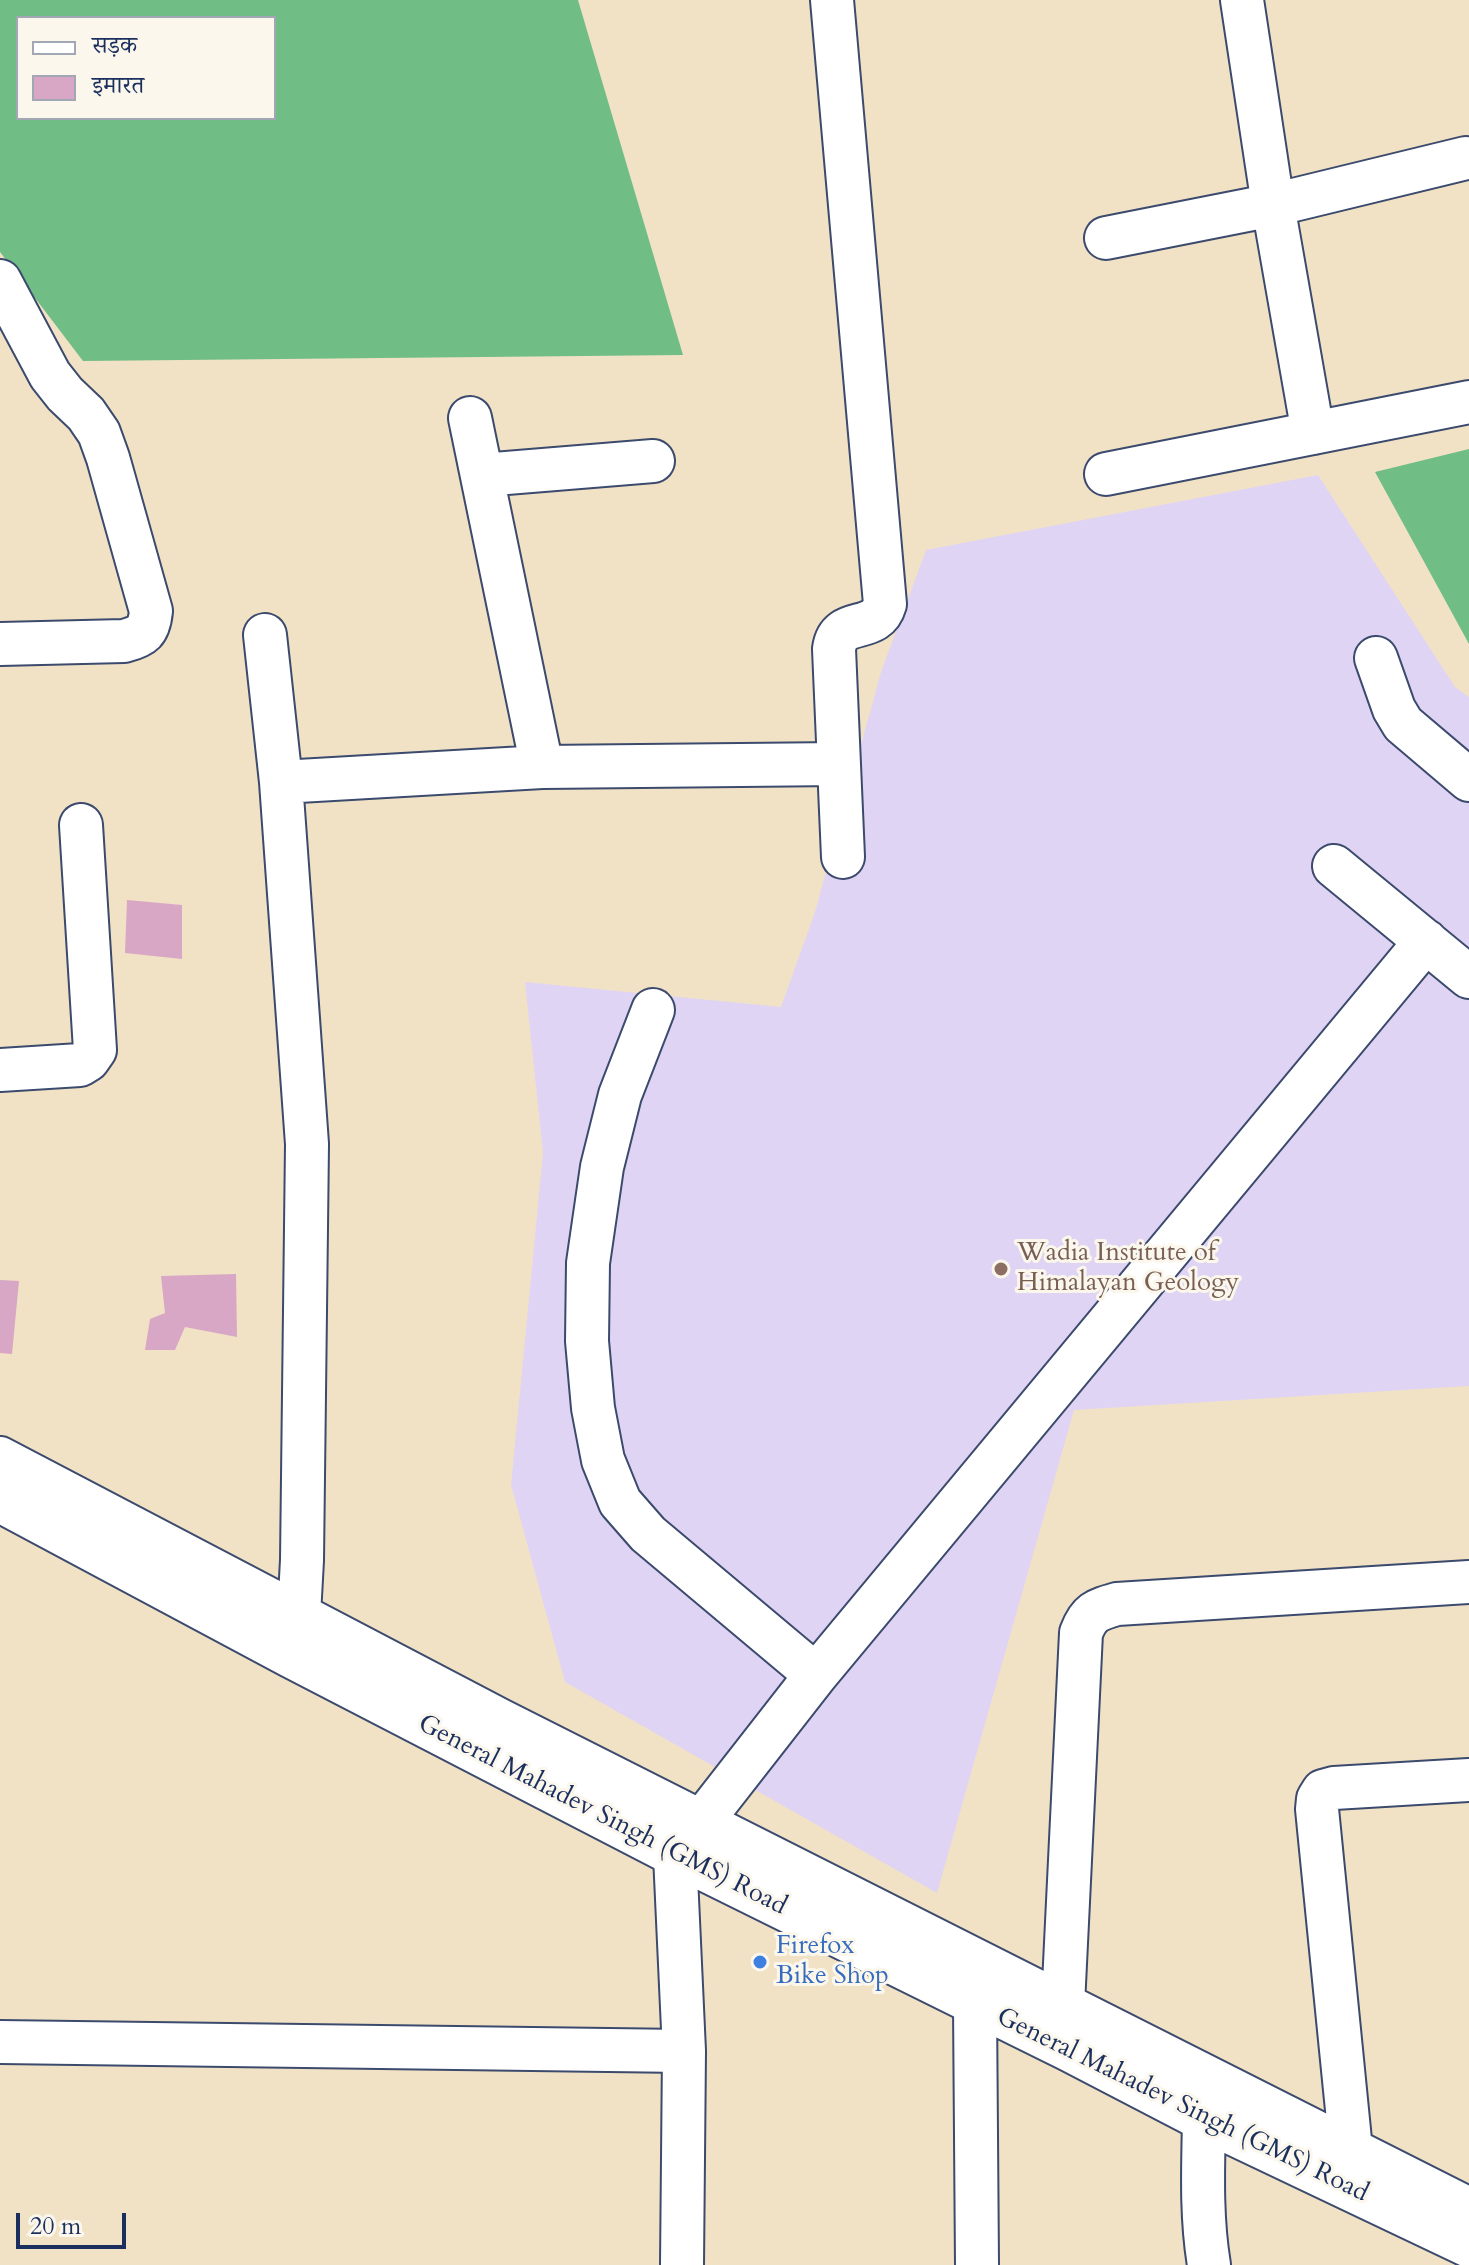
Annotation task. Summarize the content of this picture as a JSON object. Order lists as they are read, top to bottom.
{
  "streets": {
    "street": ["General Mahadev Singh (GMS) Road"]
  },
  "places": ["Wadia Institute of Himalayan Geology", "Firefox Bike Shop"],
  "legend": ["सड़क", "इमारत"],
  "scale_bar": "20 m"
}
